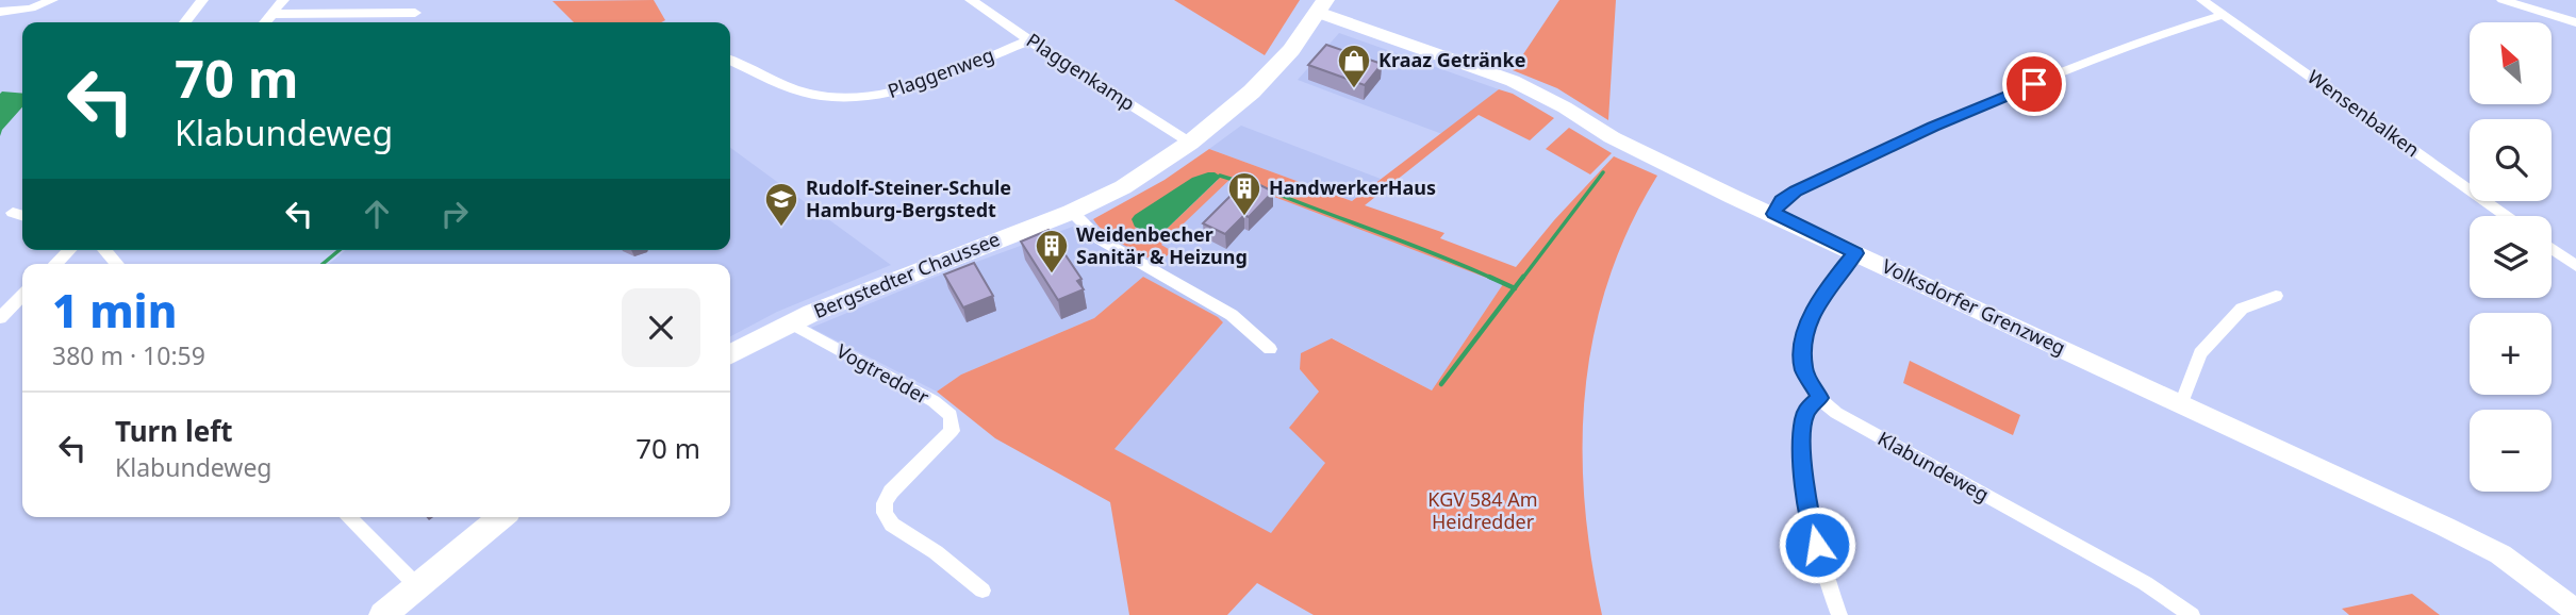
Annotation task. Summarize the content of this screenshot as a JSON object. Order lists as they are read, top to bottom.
{
  "streets": {
    "main road": ["Bergstedter Chaussee"],
    "street": [
      "Plaggenkamp",
      "Plaggenweg",
      "Wensenbalken",
      "Volksdorfer Grenzweg",
      "Vogtredder",
      "Klabundeweg"
    ]
  },
  "crossings": [
    ["Plaggenkamp", "Plaggenweg"],
    ["Plaggenkamp", "Bergstedter Chaussee"],
    ["Bergstedter Chaussee", "Volksdorfer Grenzweg"],
    ["Bergstedter Chaussee", "Vogtredder"],
    ["Volksdorfer Grenzweg", "Klabundeweg"]
  ],
  "parks": ["KGV 584 Am Heidredder"],
  "places": {
    "shop": ["Kraaz Getränke"],
    "building": ["HandwerkerHaus", "Weidenbecher Sanitär & Heizung"],
    "school or university": ["Rudolf-Steiner-Schule Hamburg-Bergstedt"]
  },
  "north": "top left",
  "page": {
    "map_buttons": ["+", "−"],
    "turn": ["70 m", "Klabundeweg"],
    "heading": ["1 min", "380 m · 10:59"],
    "list": [
      {
        "name": "Turn left",
        "note": "Klabundeweg",
        "value": "70 m"
      }
    ]
  }
}
